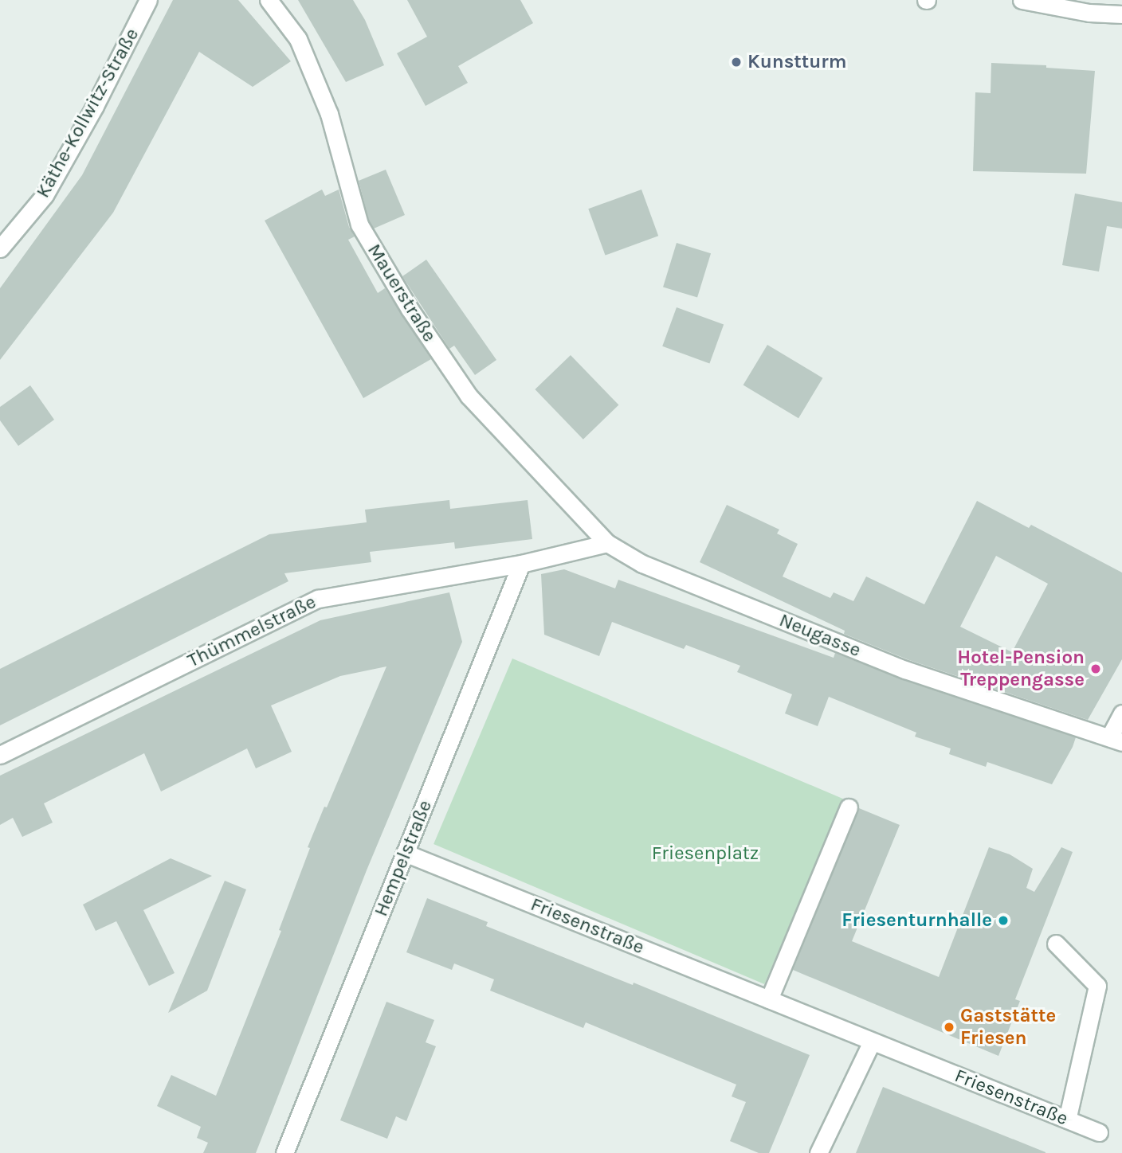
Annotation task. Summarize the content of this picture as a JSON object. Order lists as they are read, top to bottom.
{
  "streets": {
    "street": [
      "Käthe-Kollwitz-Straße",
      "Mauerstraße",
      "Thümmelstraße",
      "Neugasse",
      "Hempelstraße",
      "Friesenstraße"
    ]
  },
  "crossings": [
    ["Mauerstraße", "Neugasse"],
    ["Thümmelstraße", "Hempelstraße"],
    ["Hempelstraße", "Friesenstraße"]
  ],
  "parks": ["Friesenplatz"],
  "places": [
    "Kunstturm",
    "Hotel-Pension Treppengasse",
    "Friesenturnhalle",
    "Gaststätte Friesen"
  ]
}
